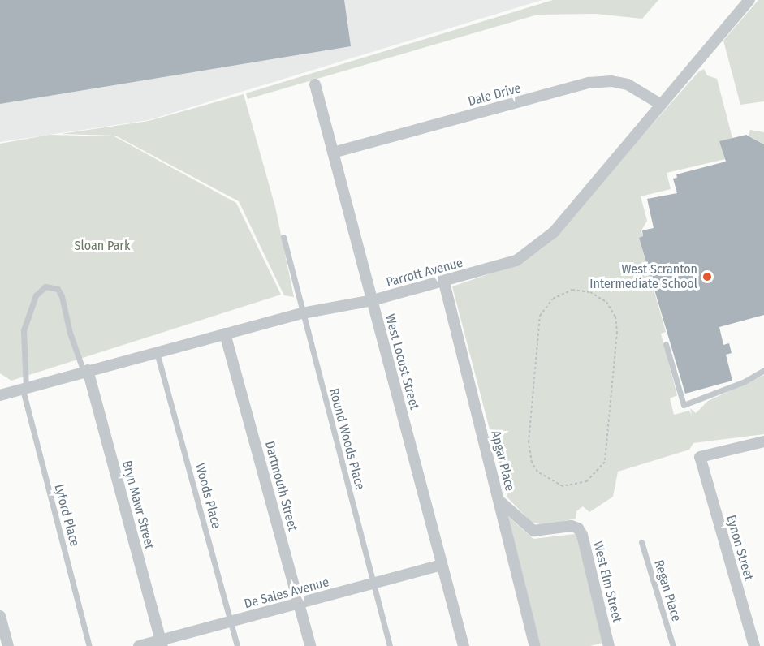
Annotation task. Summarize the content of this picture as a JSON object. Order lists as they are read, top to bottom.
{
  "streets": {
    "street": [
      "Dale Drive",
      "Parrott Avenue",
      "West Locust Street",
      "Apgar Place",
      "Dartmouth Street",
      "Bryn Mawr Street",
      "Eynon Street",
      "West Elm Street",
      "De Sales Avenue"
    ],
    "lane": [
      "Round Woods Place",
      "Woods Place",
      "Lyford Place",
      "Regan Place"
    ]
  },
  "crossings": [
    ["Dale Drive", "Parrott Avenue"],
    ["Dale Drive", "West Locust Street"],
    ["Parrott Avenue", "West Locust Street"],
    ["Parrott Avenue", "Round Woods Place"],
    ["Parrott Avenue", "Apgar Place"],
    ["Parrott Avenue", "Dartmouth Street"],
    ["Parrott Avenue", "Woods Place"],
    ["Parrott Avenue", "Bryn Mawr Street"],
    ["Parrott Avenue", "Lyford Place"],
    ["West Locust Street", "De Sales Avenue"],
    ["Round Woods Place", "De Sales Avenue"],
    ["Apgar Place", "West Elm Street"],
    ["Dartmouth Street", "De Sales Avenue"],
    ["Woods Place", "De Sales Avenue"],
    ["Bryn Mawr Street", "Lyford Place"],
    ["Bryn Mawr Street", "De Sales Avenue"]
  ],
  "parks": ["Sloan Park"],
  "places": ["West Scranton Intermediate School"]
}
